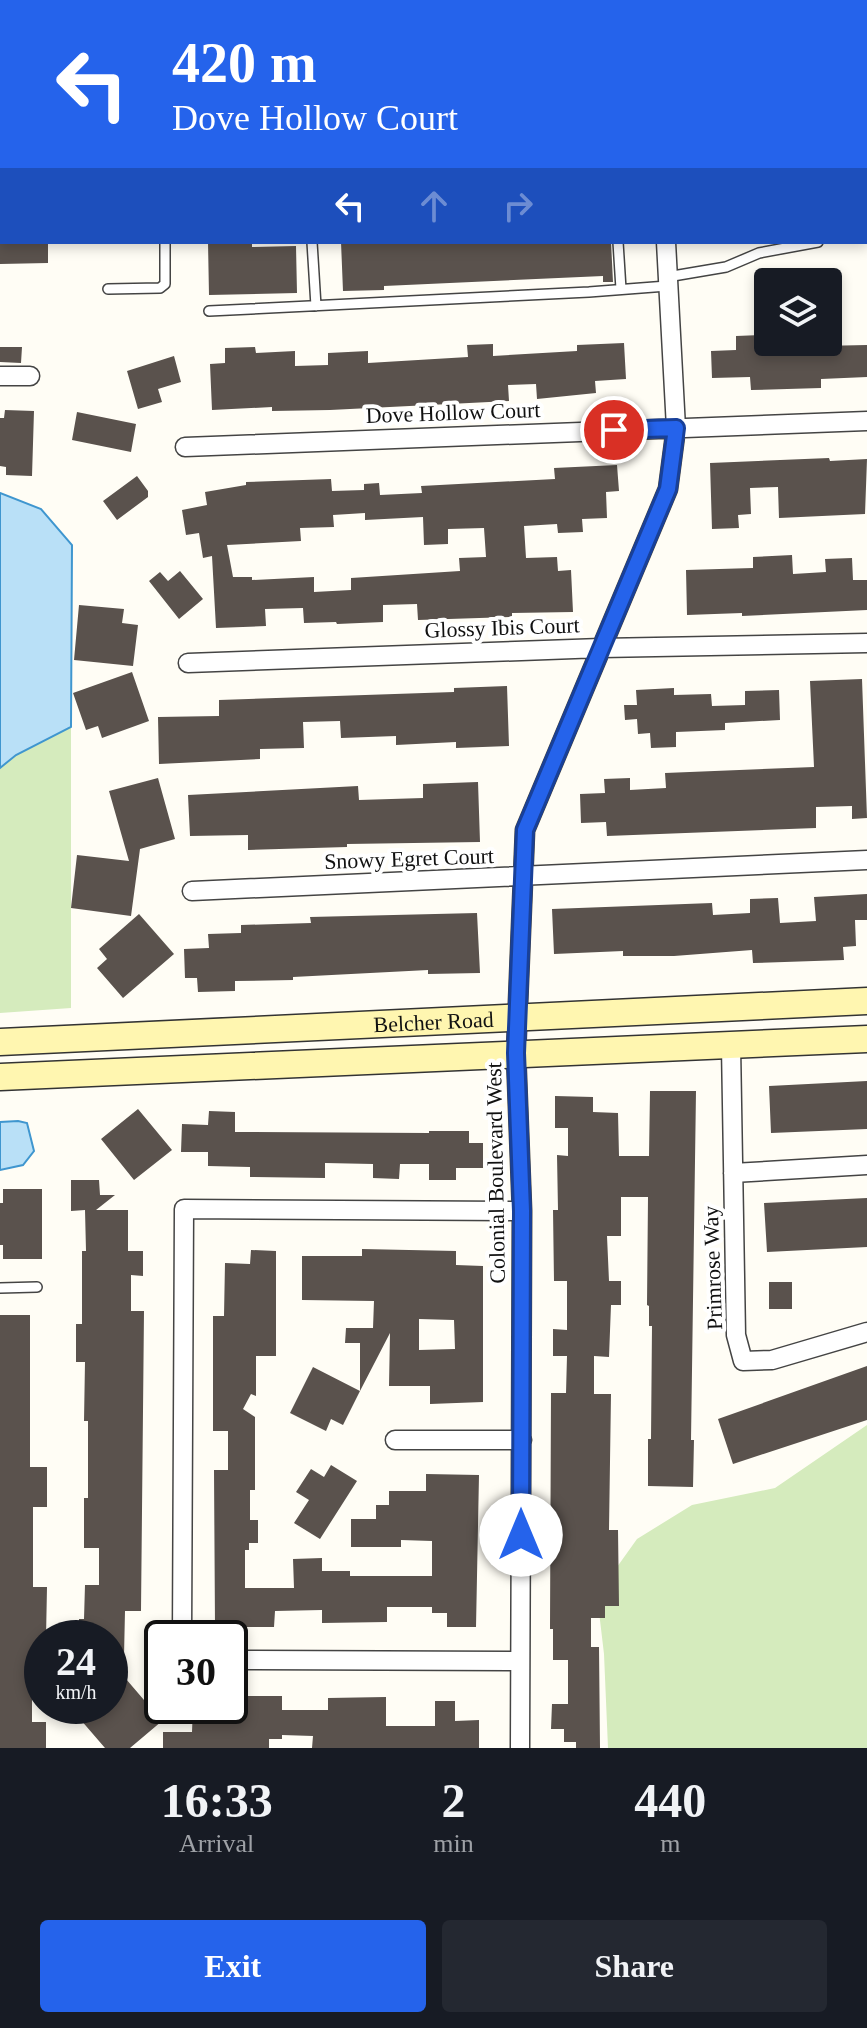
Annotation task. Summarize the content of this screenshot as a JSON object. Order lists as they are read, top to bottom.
{
  "streets": {
    "main road": ["Belcher Road"],
    "street": [
      "Dove Hollow Court",
      "Glossy Ibis Court",
      "Snowy Egret Court",
      "Colonial Boulevard West",
      "Primrose Way"
    ]
  },
  "crossings": [
    ["Dove Hollow Court", "Colonial Boulevard West"],
    ["Glossy Ibis Court", "Colonial Boulevard West"],
    ["Snowy Egret Court", "Colonial Boulevard West"],
    ["Belcher Road", "Colonial Boulevard West"],
    ["Belcher Road", "Primrose Way"]
  ],
  "page": {
    "turn": ["420 m", "Dove Hollow Court"],
    "speed": "24 km/h",
    "limit": "30",
    "eta": [
      "16:33",
      "Arrival",
      "2",
      "min",
      "440",
      "m"
    ],
    "buttons": ["Exit", "Share"]
  }
}
